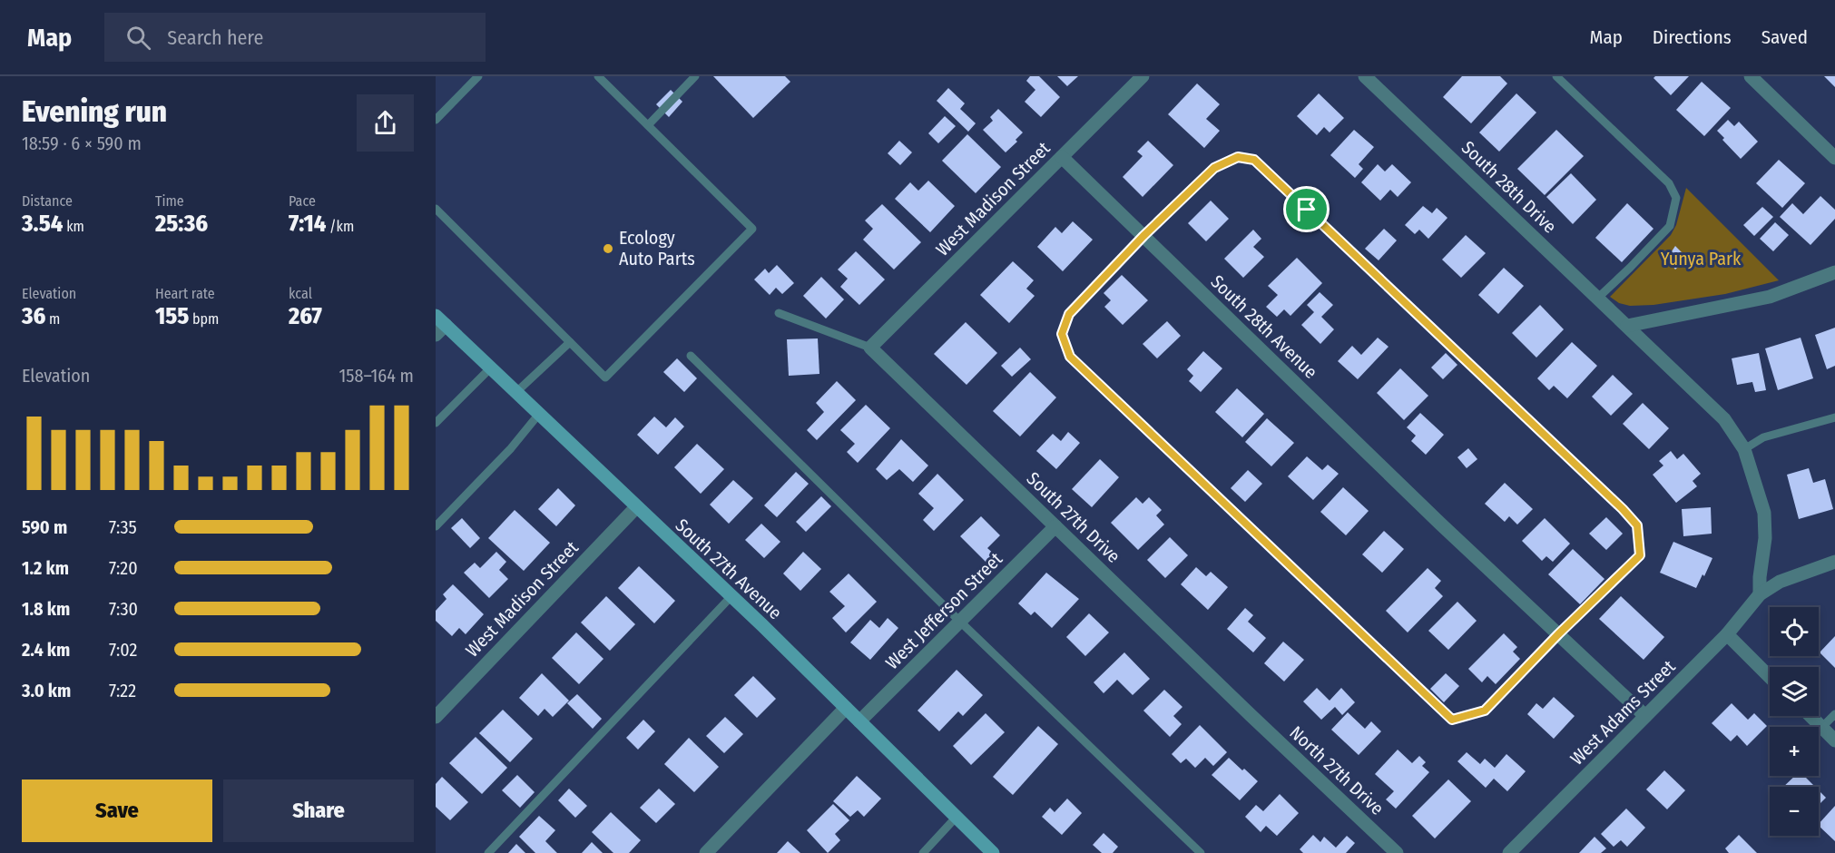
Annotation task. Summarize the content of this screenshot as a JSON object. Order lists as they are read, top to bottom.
{
  "streets": {
    "main road": ["South 27th Avenue"],
    "street": [
      "South 28th Drive",
      "West Madison Street",
      "South 28th Avenue",
      "South 27th Drive",
      "West Jefferson Street",
      "West Adams Street",
      "North 27th Drive"
    ]
  },
  "crossings": [
    ["South 28th Drive", "West Adams Street"],
    ["West Madison Street", "South 28th Avenue"],
    ["West Madison Street", "South 27th Drive"],
    ["West Madison Street", "South 27th Avenue"],
    ["South 28th Avenue", "West Adams Street"],
    ["South 27th Drive", "West Jefferson Street"],
    ["South 27th Drive", "North 27th Drive"],
    ["South 27th Avenue", "West Jefferson Street"]
  ],
  "parks": ["Yunya Park"],
  "places": ["Ecology Auto Parts"],
  "page": {
    "header": "Map",
    "search": "Search here",
    "nav": ["Map", "Directions", "Saved"],
    "heading": ["Evening run", "18:59 · 6 × 590 m"],
    "stats": [
      ["Distance", "3.54 km"],
      ["Time", "25:36"],
      ["Pace", "7:14 /km"],
      ["Elevation", "36 m"],
      ["Heart rate", "155 bpm"],
      ["kcal", "267"]
    ],
    "chart": ["Elevation", "158–164 m"],
    "list": [
      {
        "name": "590 m",
        "note": "7:35"
      },
      {
        "name": "1.2 km",
        "note": "7:20"
      },
      {
        "name": "1.8 km",
        "note": "7:30"
      },
      {
        "name": "2.4 km",
        "note": "7:02"
      },
      {
        "name": "3.0 km",
        "note": "7:22"
      }
    ],
    "map_buttons": ["+", "−"],
    "buttons": ["Save", "Share"]
  }
}
